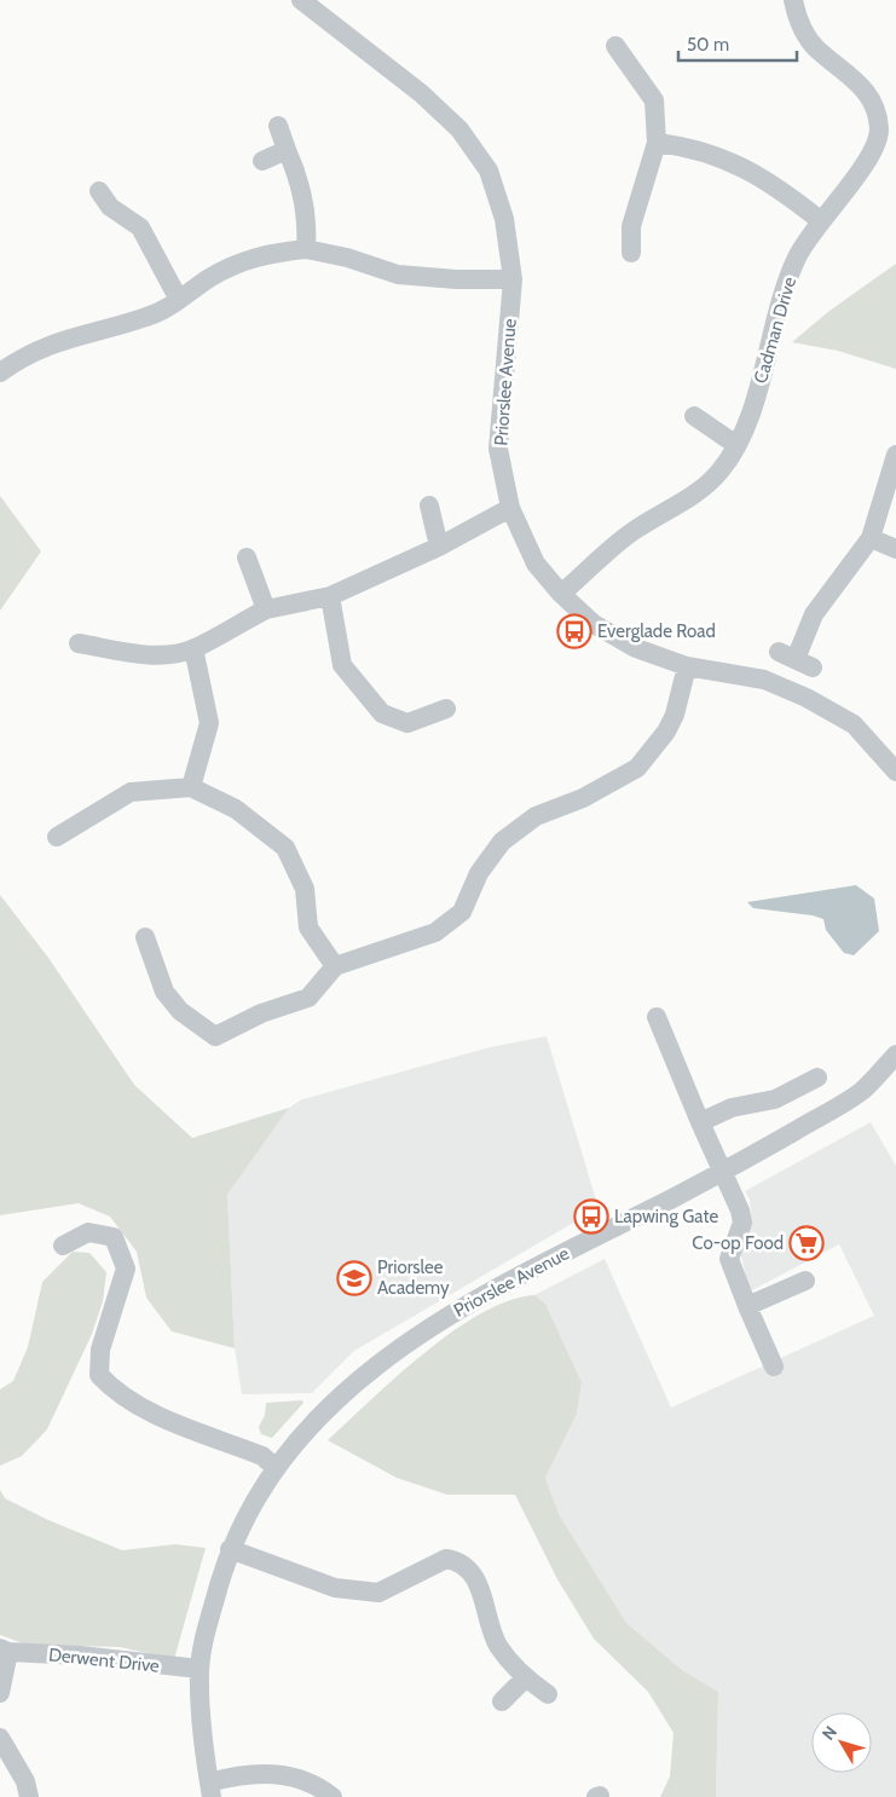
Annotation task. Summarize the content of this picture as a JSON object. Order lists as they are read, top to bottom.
{
  "streets": {
    "street": ["Cadman Drive", "Priorslee Avenue", "Derwent Drive"]
  },
  "crossings": [
    ["Cadman Drive", "Priorslee Avenue"],
    ["Priorslee Avenue", "Derwent Drive"]
  ],
  "places": {
    "bus stop": ["Everglade Road", "Lapwing Gate"],
    "supermarket": ["Co-op Food"],
    "school or university": ["Priorslee Academy"]
  },
  "scale_bar": "50 m",
  "north": "top left"
}
